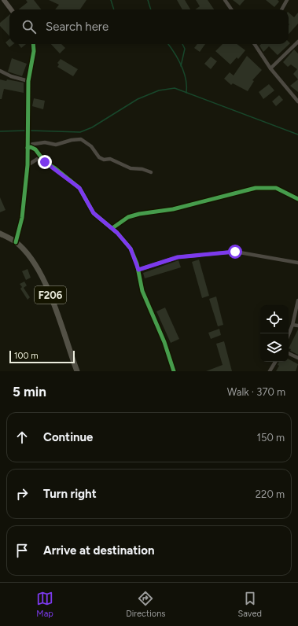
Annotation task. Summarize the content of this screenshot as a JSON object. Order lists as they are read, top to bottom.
{
  "streets": {
    "main road": ["F206"]
  },
  "scale_bar": "100 m",
  "page": {
    "search": "Search here",
    "scale": "100 m",
    "heading": ["5 min", "Walk · 370 m"],
    "list": [
      ["Continue", "150 m"],
      ["Turn right", "220 m"],
      "Arrive at destination"
    ],
    "nav": ["Map", "Directions", "Saved"]
  }
}
